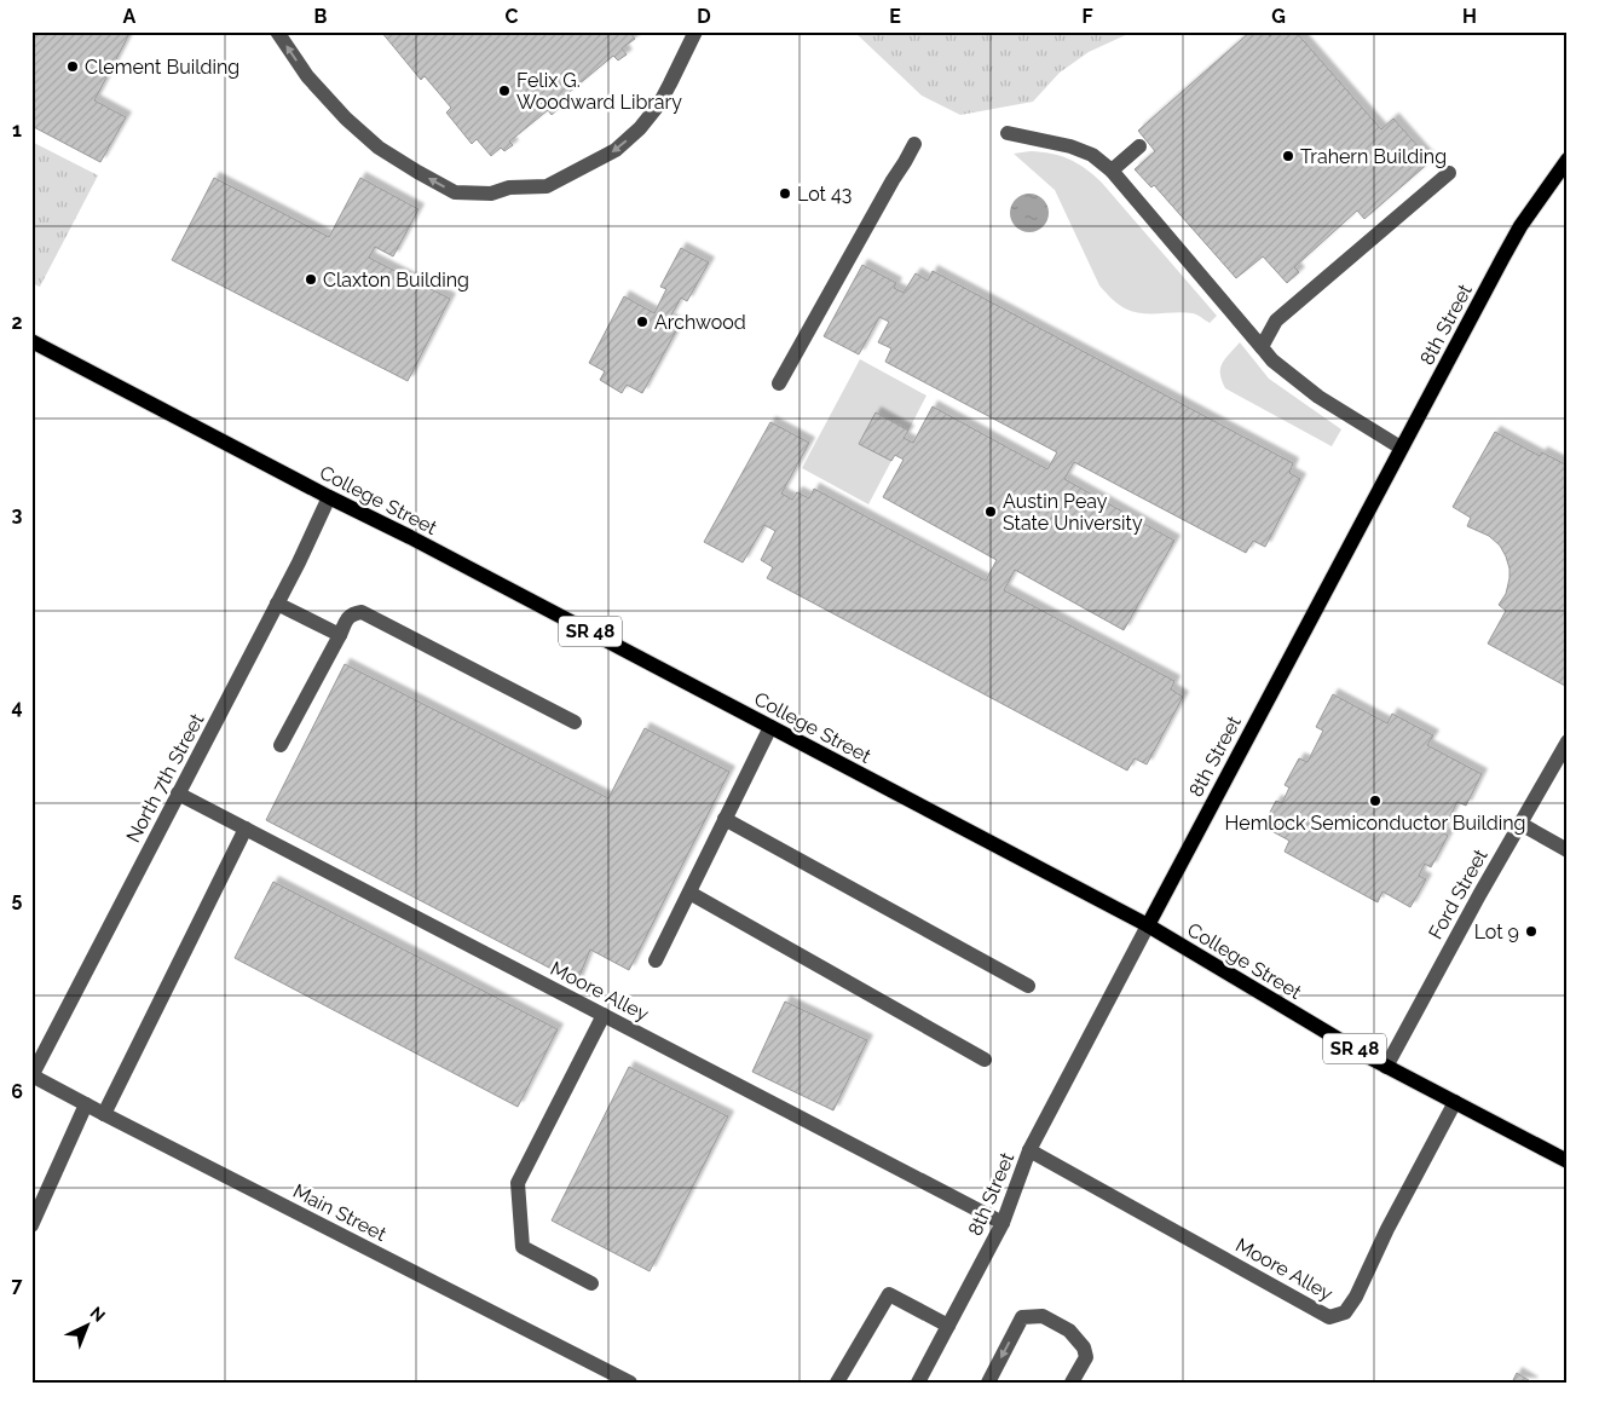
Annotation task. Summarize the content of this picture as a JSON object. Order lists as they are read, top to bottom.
{
  "streets": {
    "main road": ["8th Street", "College Street", "SR 48"],
    "street": [
      "North 7th Street",
      "Ford Street",
      "Moore Alley",
      "Main Street"
    ]
  },
  "crossings": [
    ["8th Street", "College Street"],
    ["8th Street", "Moore Alley"],
    ["College Street", "North 7th Street"],
    ["College Street", "Ford Street"],
    ["College Street", "Moore Alley"],
    ["North 7th Street", "Moore Alley"],
    ["North 7th Street", "Main Street"]
  ],
  "places": [
    "Clement Building",
    "Felix G. Woodward Library",
    "Trahern Building",
    "Lot 43",
    "Claxton Building",
    "Archwood",
    "Austin Peay State University",
    "Hemlock Semiconductor Building",
    "Lot 9"
  ],
  "north": "top right",
  "grid": {
    "columns": [
      "A",
      "B",
      "C",
      "D",
      "E",
      "F",
      "G",
      "H"
    ],
    "rows": [
      "1",
      "2",
      "3",
      "4",
      "5",
      "6",
      "7"
    ]
  }
}
